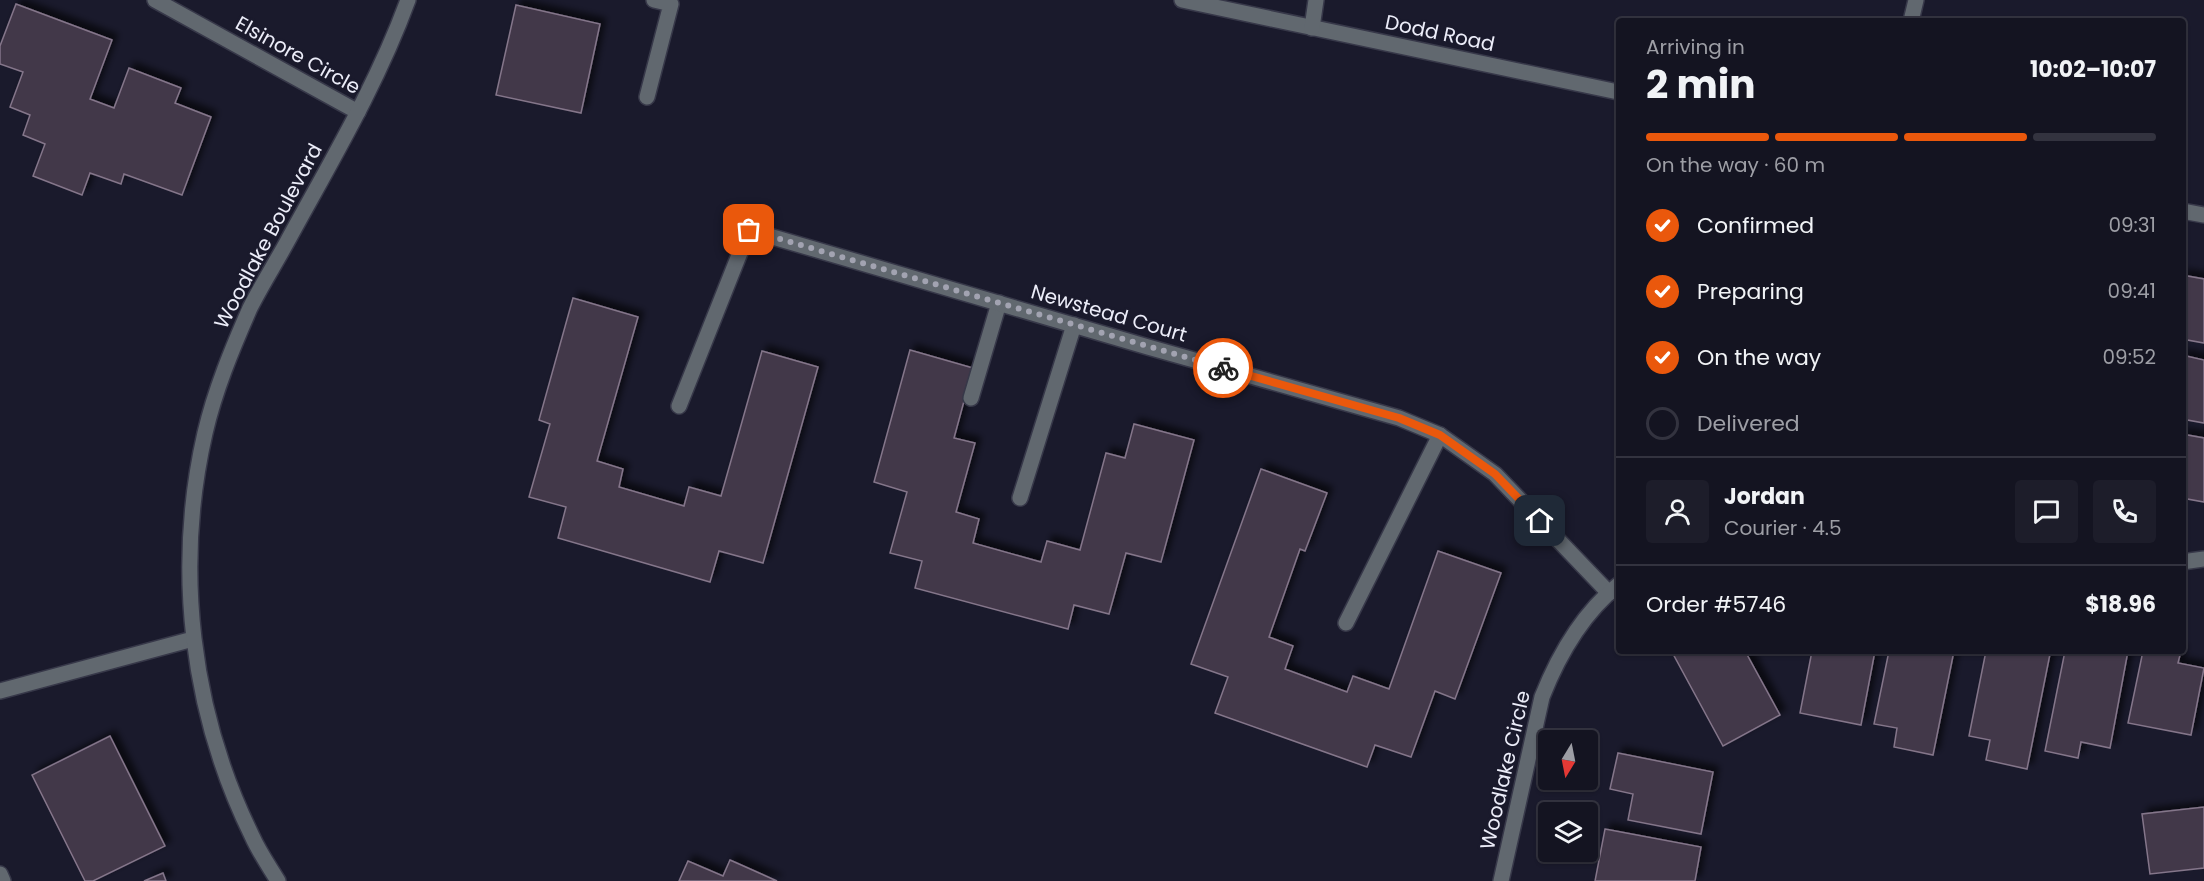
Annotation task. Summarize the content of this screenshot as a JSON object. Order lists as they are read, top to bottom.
{
  "streets": {
    "street": [
      "Dodd Road",
      "Elsinore Circle",
      "Woodlake Boulevard",
      "Newstead Court",
      "Woodlake Circle"
    ]
  },
  "crossings": [
    ["Elsinore Circle", "Woodlake Boulevard"],
    ["Newstead Court", "Woodlake Circle"]
  ],
  "north": "bottom",
  "page": {
    "heading": ["2 min", "Arriving in", "10:02–10:07"],
    "panel": [
      "Jordan",
      "Courier · 4.5",
      "Order #5746",
      "$18.96"
    ],
    "bar": "On the way · 60 m",
    "list": [
      ["Confirmed", "09:31"],
      ["Preparing", "09:41"],
      ["On the way", "09:52"],
      "Delivered"
    ]
  }
}
